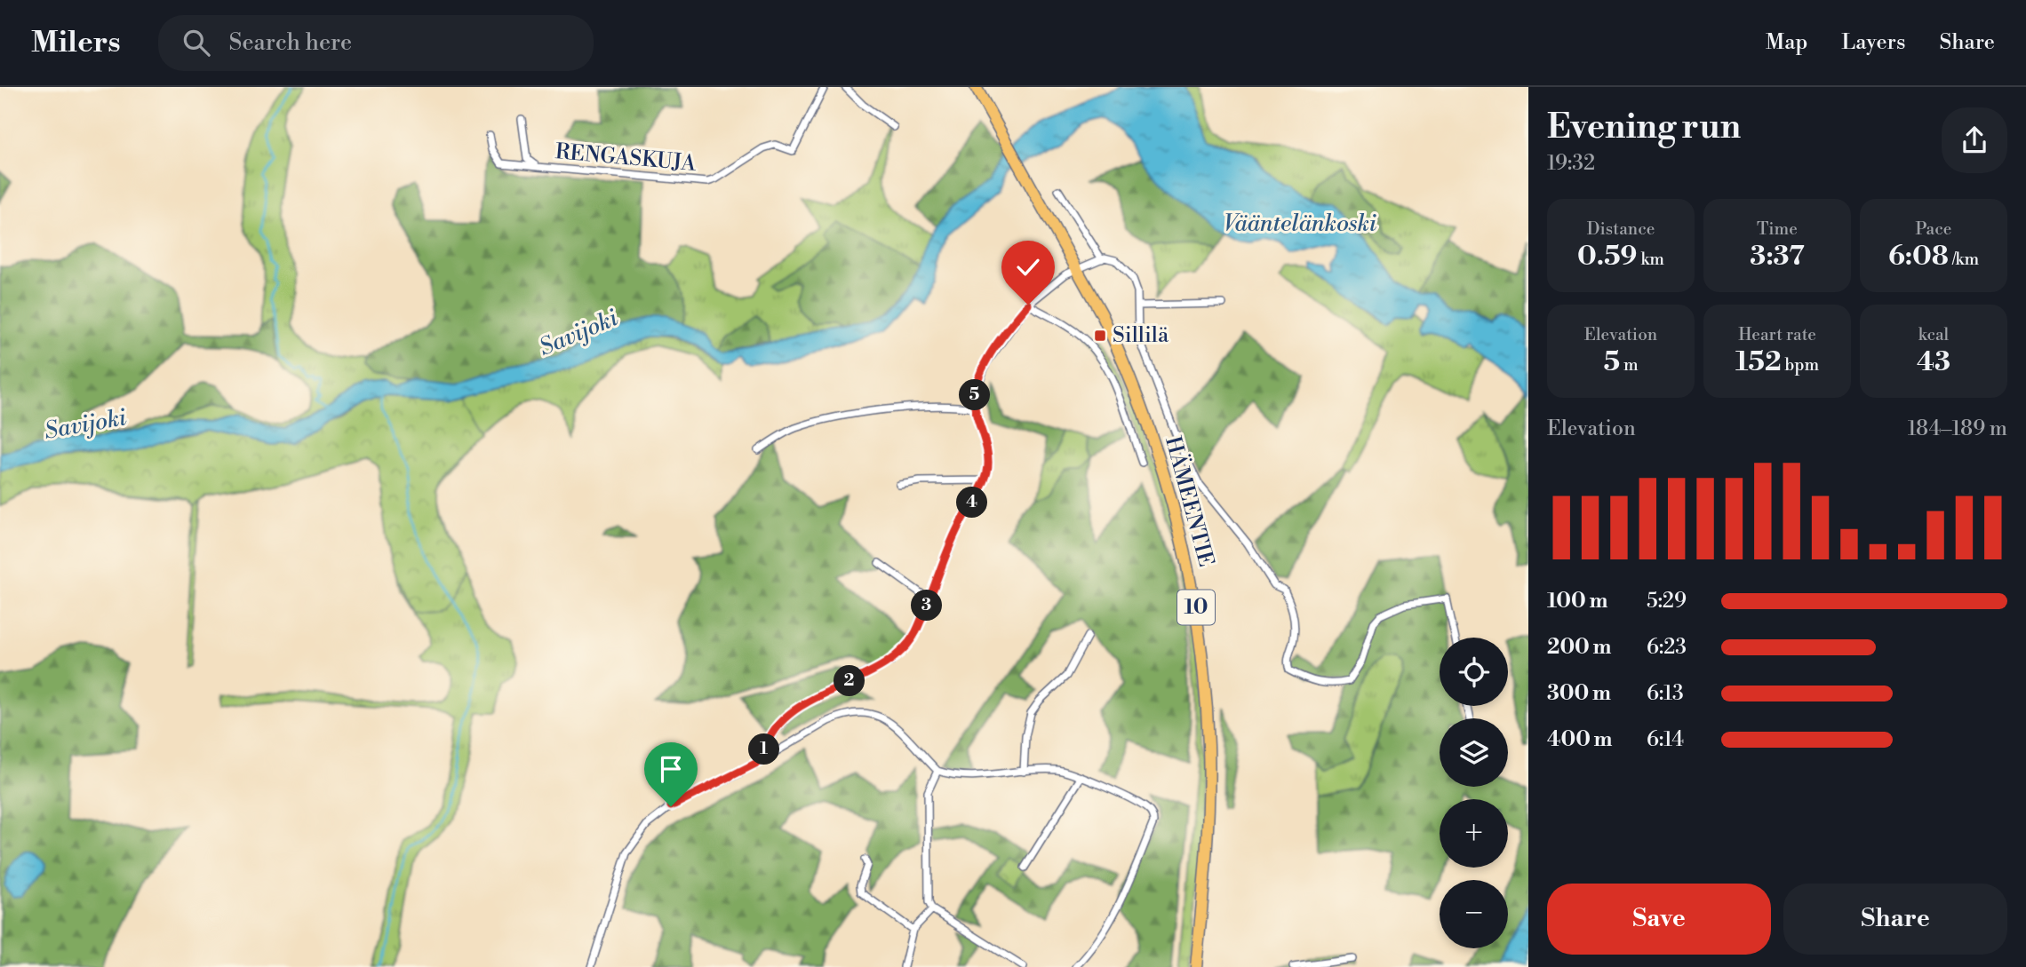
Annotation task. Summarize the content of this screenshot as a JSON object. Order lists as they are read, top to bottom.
{
  "streets": {
    "highway": ["HÄMEENTIE", "10"],
    "street": ["RENGASKUJA"]
  },
  "water": ["Vääntelänkoski", "Savijoki"],
  "places": {
    "transit": ["Sillilä"]
  },
  "page": {
    "header": "Milers",
    "search": "Search here",
    "nav": ["Map", "Layers", "Share"],
    "heading": ["Evening run", "19:32"],
    "stats": [
      ["Distance", "0.59 km"],
      ["Time", "3:37"],
      ["Pace", "6:08 /km"],
      ["Elevation", "5 m"],
      ["Heart rate", "152 bpm"],
      ["kcal", "43"]
    ],
    "pins": [
      "5",
      "4",
      "3",
      "2",
      "1"
    ],
    "chart": ["Elevation", "184–189 m"],
    "list": [
      {
        "name": "100 m",
        "note": "5:29"
      },
      {
        "name": "200 m",
        "note": "6:23"
      },
      {
        "name": "300 m",
        "note": "6:13"
      },
      {
        "name": "400 m",
        "note": "6:14"
      }
    ],
    "map_buttons": ["+", "−"],
    "buttons": ["Save", "Share"]
  }
}
